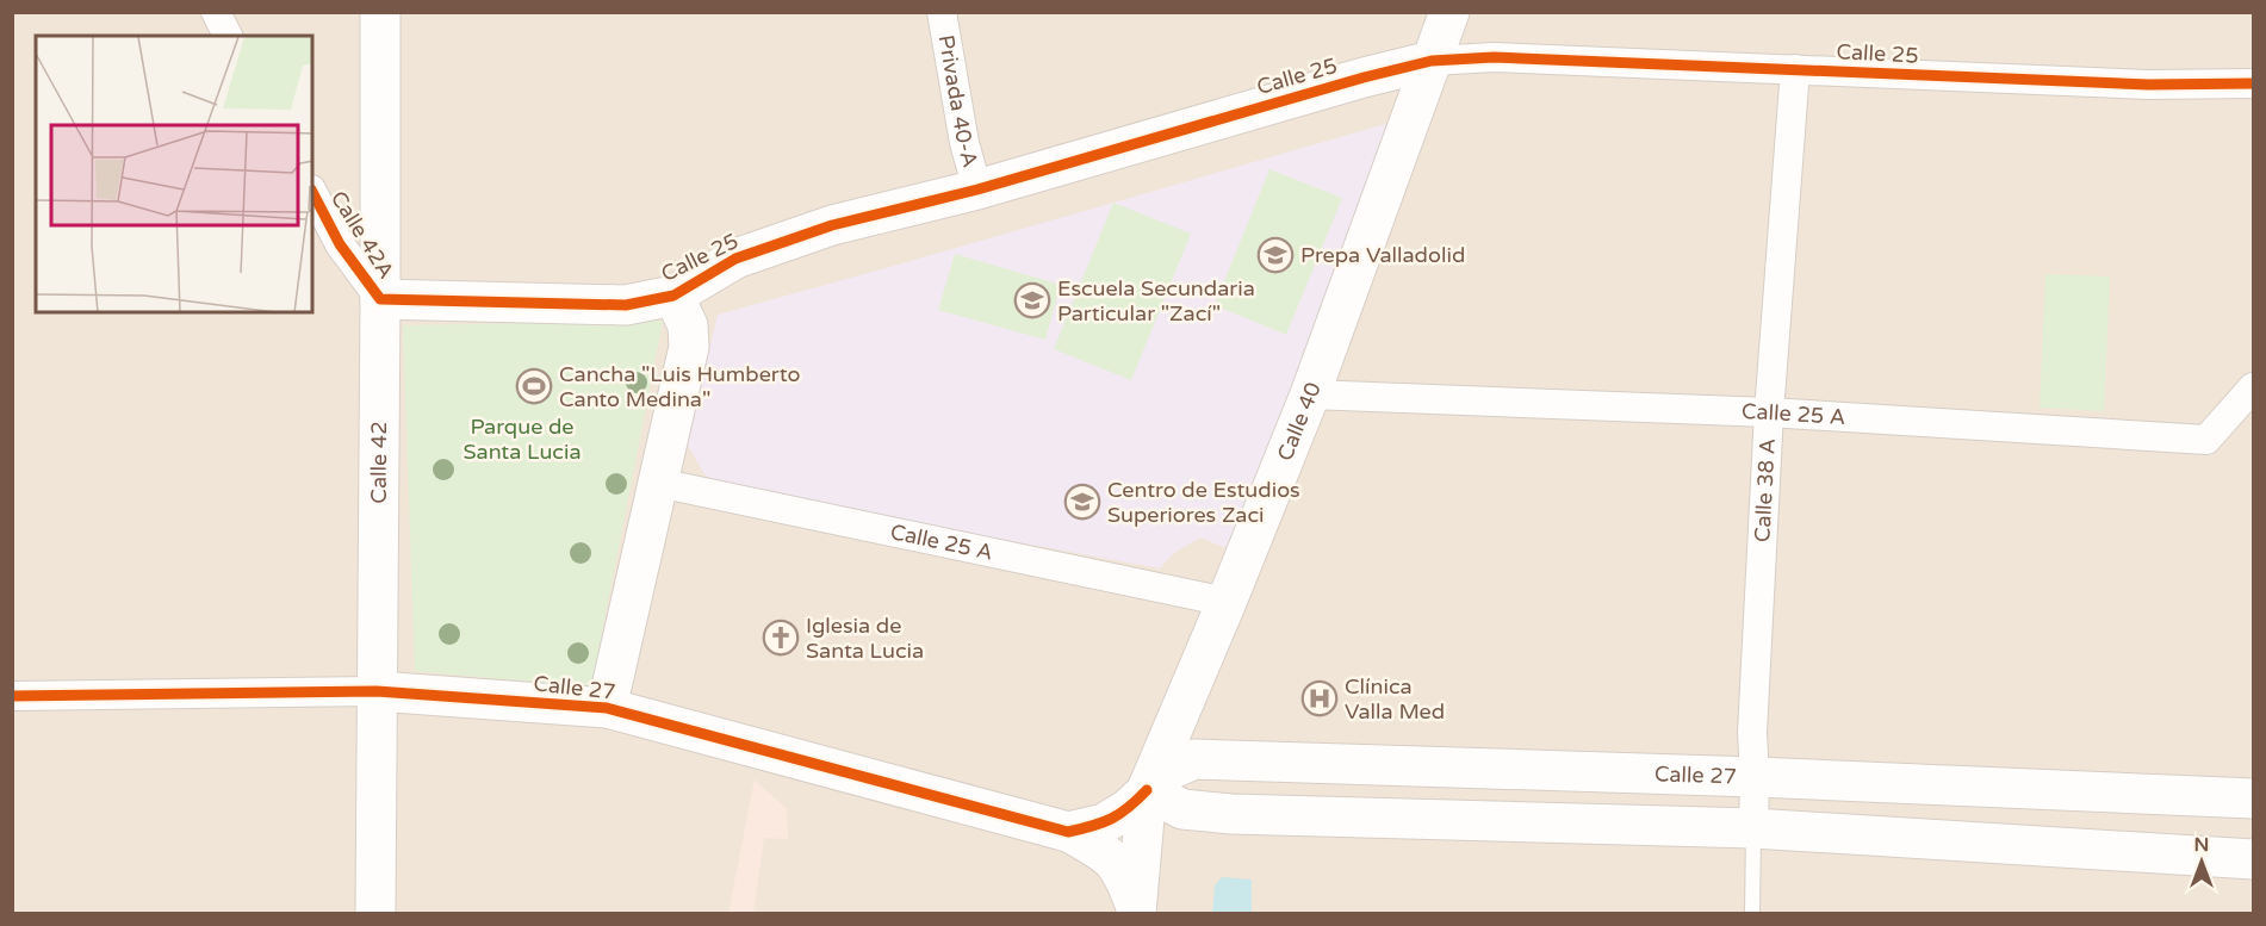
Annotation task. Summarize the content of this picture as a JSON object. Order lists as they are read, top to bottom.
{
  "streets": {
    "main road": [
      "Calle 25",
      "Calle 40",
      "Calle 42",
      "Calle 27"
    ],
    "street": [
      "Privada 40-A",
      "Calle 42A",
      "Calle 25 A",
      "Calle 38 A"
    ]
  },
  "crossings": [
    ["Calle 25", "Privada 40-A"],
    ["Calle 25", "Calle 42A"],
    ["Calle 25", "Calle 40"],
    ["Calle 25", "Calle 42"],
    ["Calle 25", "Calle 38 A"],
    ["Calle 42A", "Calle 42"],
    ["Calle 25 A", "Calle 40"],
    ["Calle 25 A", "Calle 38 A"],
    ["Calle 40", "Calle 27"],
    ["Calle 42", "Calle 27"],
    ["Calle 38 A", "Calle 27"]
  ],
  "parks": ["Parque de Santa Lucia"],
  "places": {
    "school or university": ["Prepa Valladolid", "Escuela Secundaria Particular \"Zací\"", "Centro de Estudios Superiores Zaci"],
    "sports": ["Cancha \"Luis Humberto Canto Medina\""],
    "church": ["Iglesia de Santa Lucia"],
    "hospital": ["Clínica Valla Med"]
  },
  "north": "top"
}
